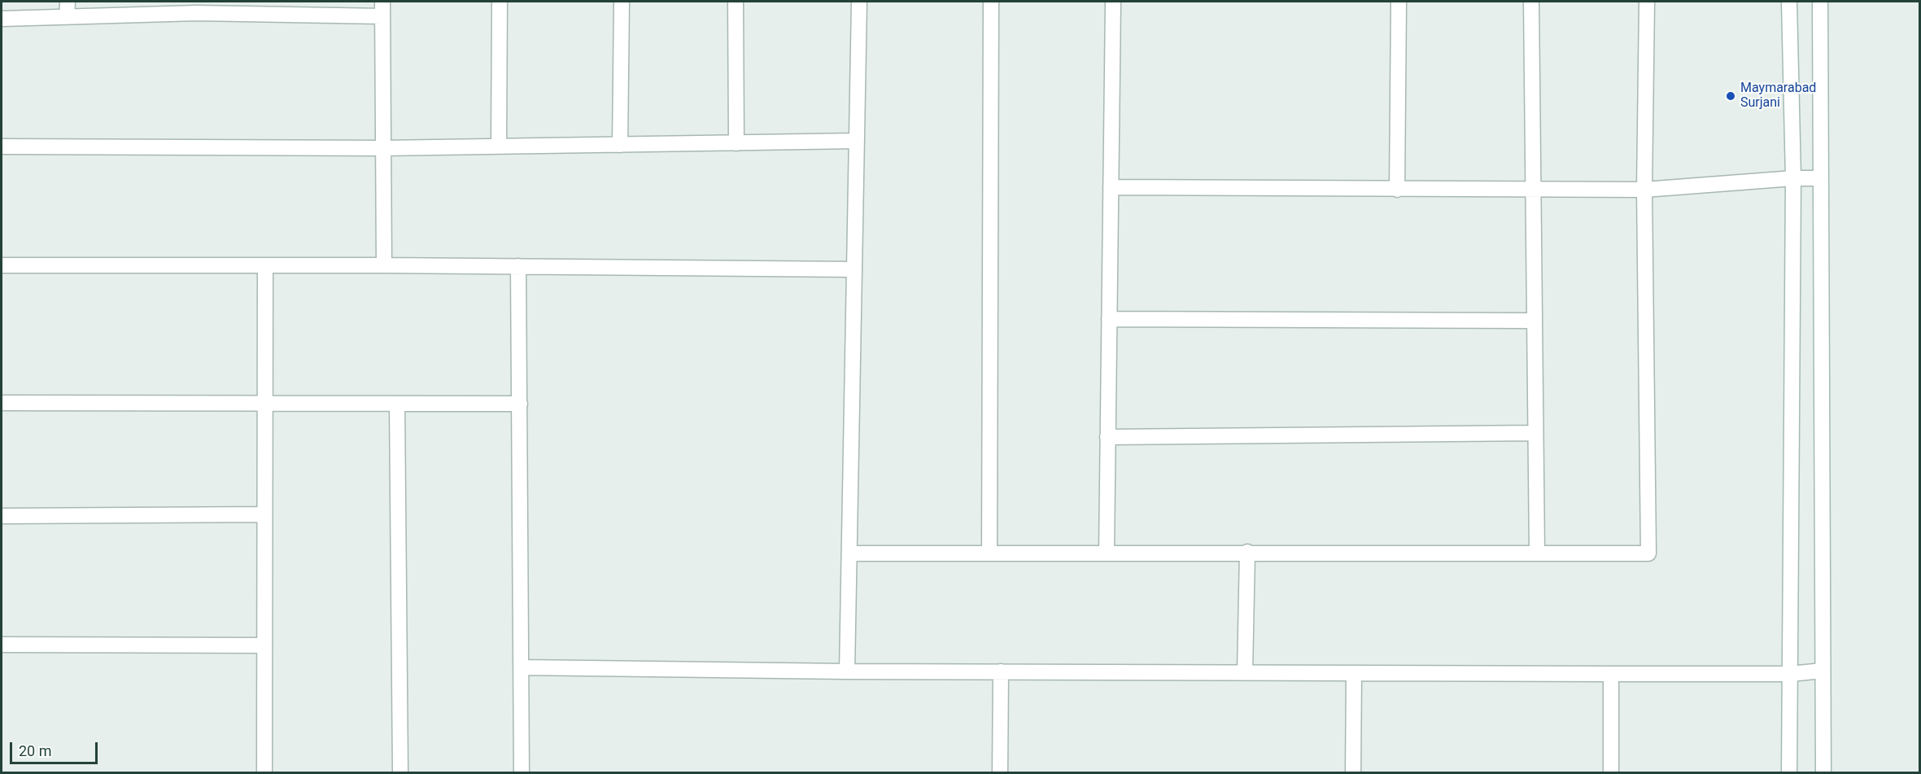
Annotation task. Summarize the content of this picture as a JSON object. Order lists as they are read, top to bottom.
{
  "places": ["Maymarabad Surjani"],
  "scale_bar": "20 m"
}
